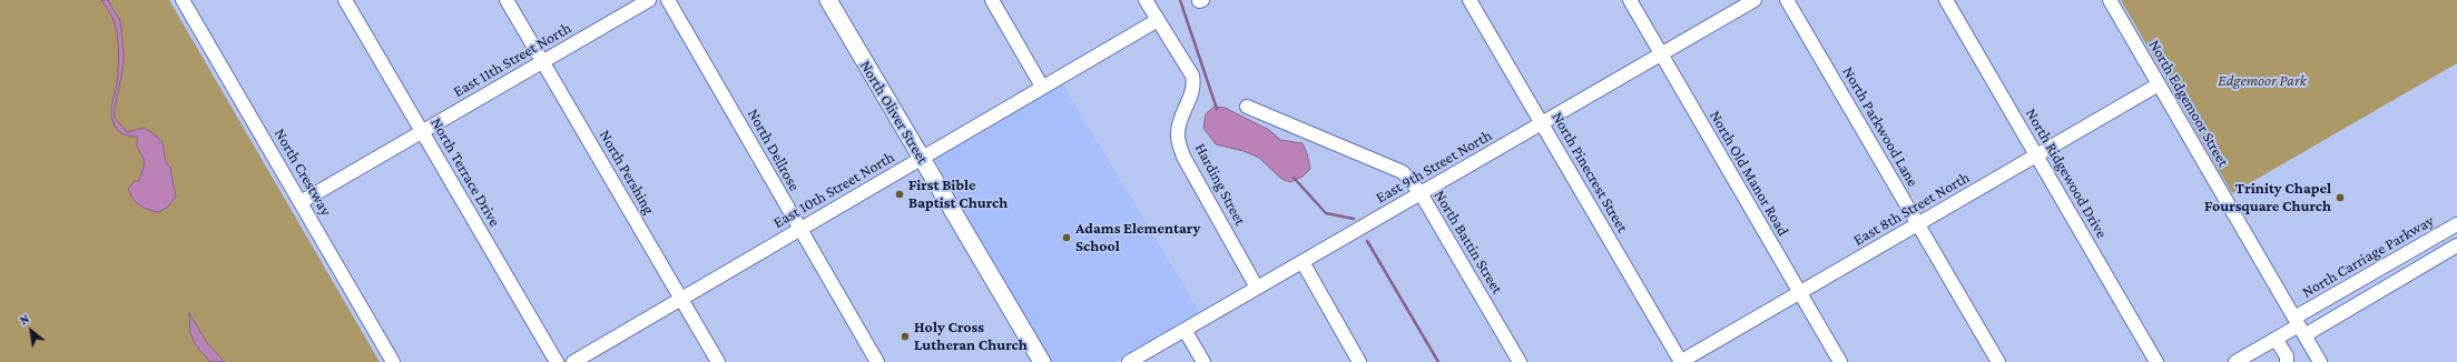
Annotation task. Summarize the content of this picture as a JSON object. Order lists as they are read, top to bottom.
{
  "streets": {
    "main road": ["North Oliver Street"],
    "street": [
      "East 11th Street North",
      "North Edgemoor Street",
      "North Parkwood Lane",
      "North Dellrose",
      "East 9th Street North",
      "North Crestway",
      "North Terrace Drive",
      "North Pershing",
      "North Pinecrest Street",
      "North Old Manor Road",
      "North Ridgewood Drive",
      "Harding Street",
      "East 10th Street North",
      "East 8th Street North",
      "North Battin Street",
      "North Carriage Parkway"
    ]
  },
  "crossings": [
    ["East 11th Street North", "North Crestway"],
    ["East 11th Street North", "North Terrace Drive"],
    ["East 11th Street North", "North Pershing"],
    ["North Edgemoor Street", "East 8th Street North"],
    ["North Edgemoor Street", "North Carriage Parkway"],
    ["North Oliver Street", "East 10th Street North"],
    ["North Parkwood Lane", "East 8th Street North"],
    ["North Dellrose", "East 10th Street North"],
    ["East 9th Street North", "North Pinecrest Street"],
    ["East 9th Street North", "North Old Manor Road"],
    ["East 9th Street North", "Harding Street"],
    ["East 9th Street North", "North Battin Street"],
    ["North Pershing", "East 10th Street North"],
    ["North Pinecrest Street", "East 8th Street North"],
    ["North Old Manor Road", "East 8th Street North"],
    ["North Ridgewood Drive", "East 8th Street North"],
    ["Harding Street", "East 10th Street North"]
  ],
  "parks": ["Edgemoor Park"],
  "places": [
    "First Bible Baptist Church",
    "Trinity Chapel Foursquare Church",
    "Adams Elementary School",
    "Holy Cross Lutheran Church"
  ],
  "north": "top left"
}
